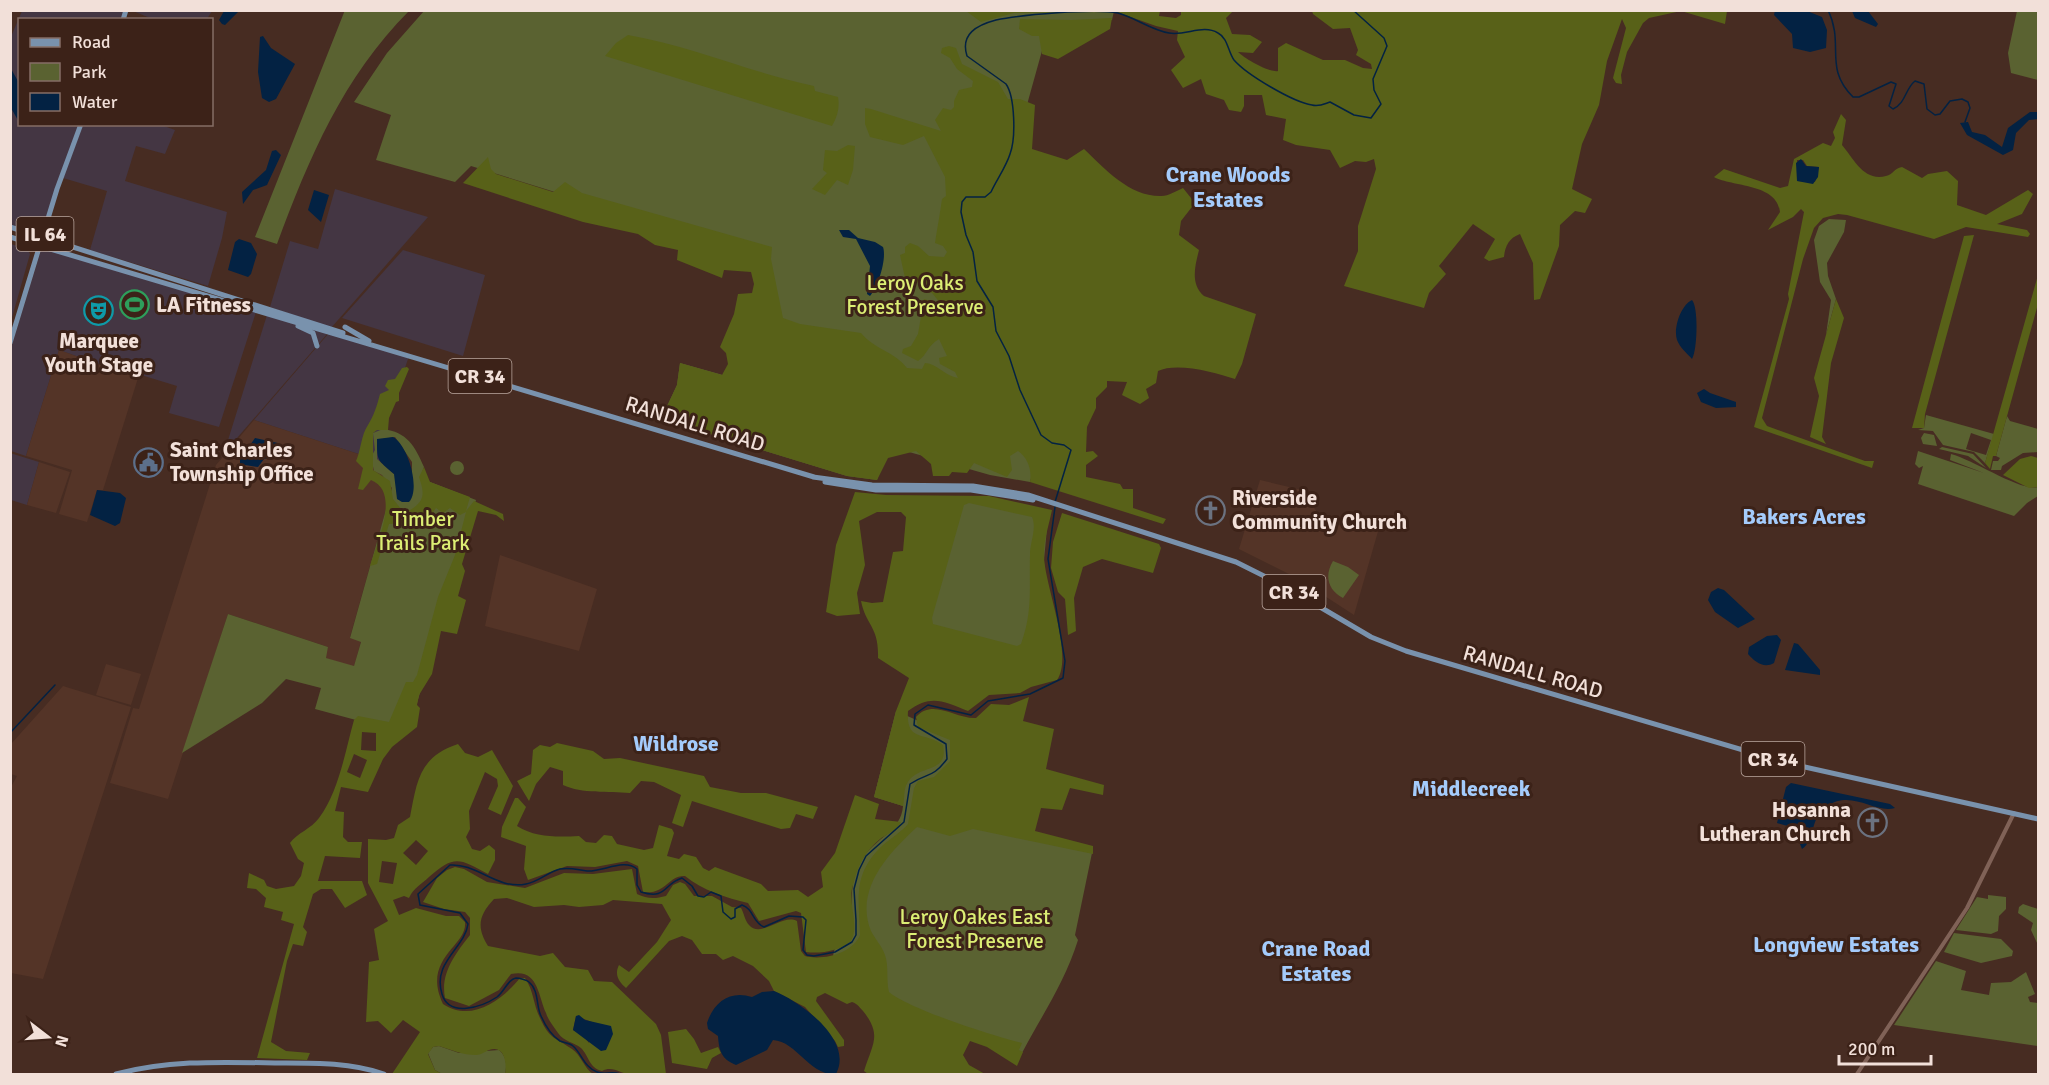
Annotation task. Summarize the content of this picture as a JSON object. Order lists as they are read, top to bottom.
{
  "streets": {
    "main road": ["IL 64", "CR 34", "RANDALL ROAD"]
  },
  "crossings": [
    ["IL 64", "CR 34"],
    ["CR 34", "RANDALL ROAD"]
  ],
  "districts": [
    "Crane Woods Estates",
    "Bakers Acres",
    "Wildrose",
    "Middlecreek",
    "Longview Estates",
    "Crane Road Estates"
  ],
  "parks": ["Leroy Oaks Forest Preserve", "Timber Trails Park", "Leroy Oakes East Forest Preserve"],
  "places": {
    "sports": ["LA Fitness"],
    "theatre": ["Marquee Youth Stage"],
    "public building": ["Saint Charles Township Office"],
    "church": ["Riverside Community Church", "Hosanna Lutheran Church"]
  },
  "legend": ["Road", "Park", "Water"],
  "scale_bar": "200 m",
  "north": "right"
}
